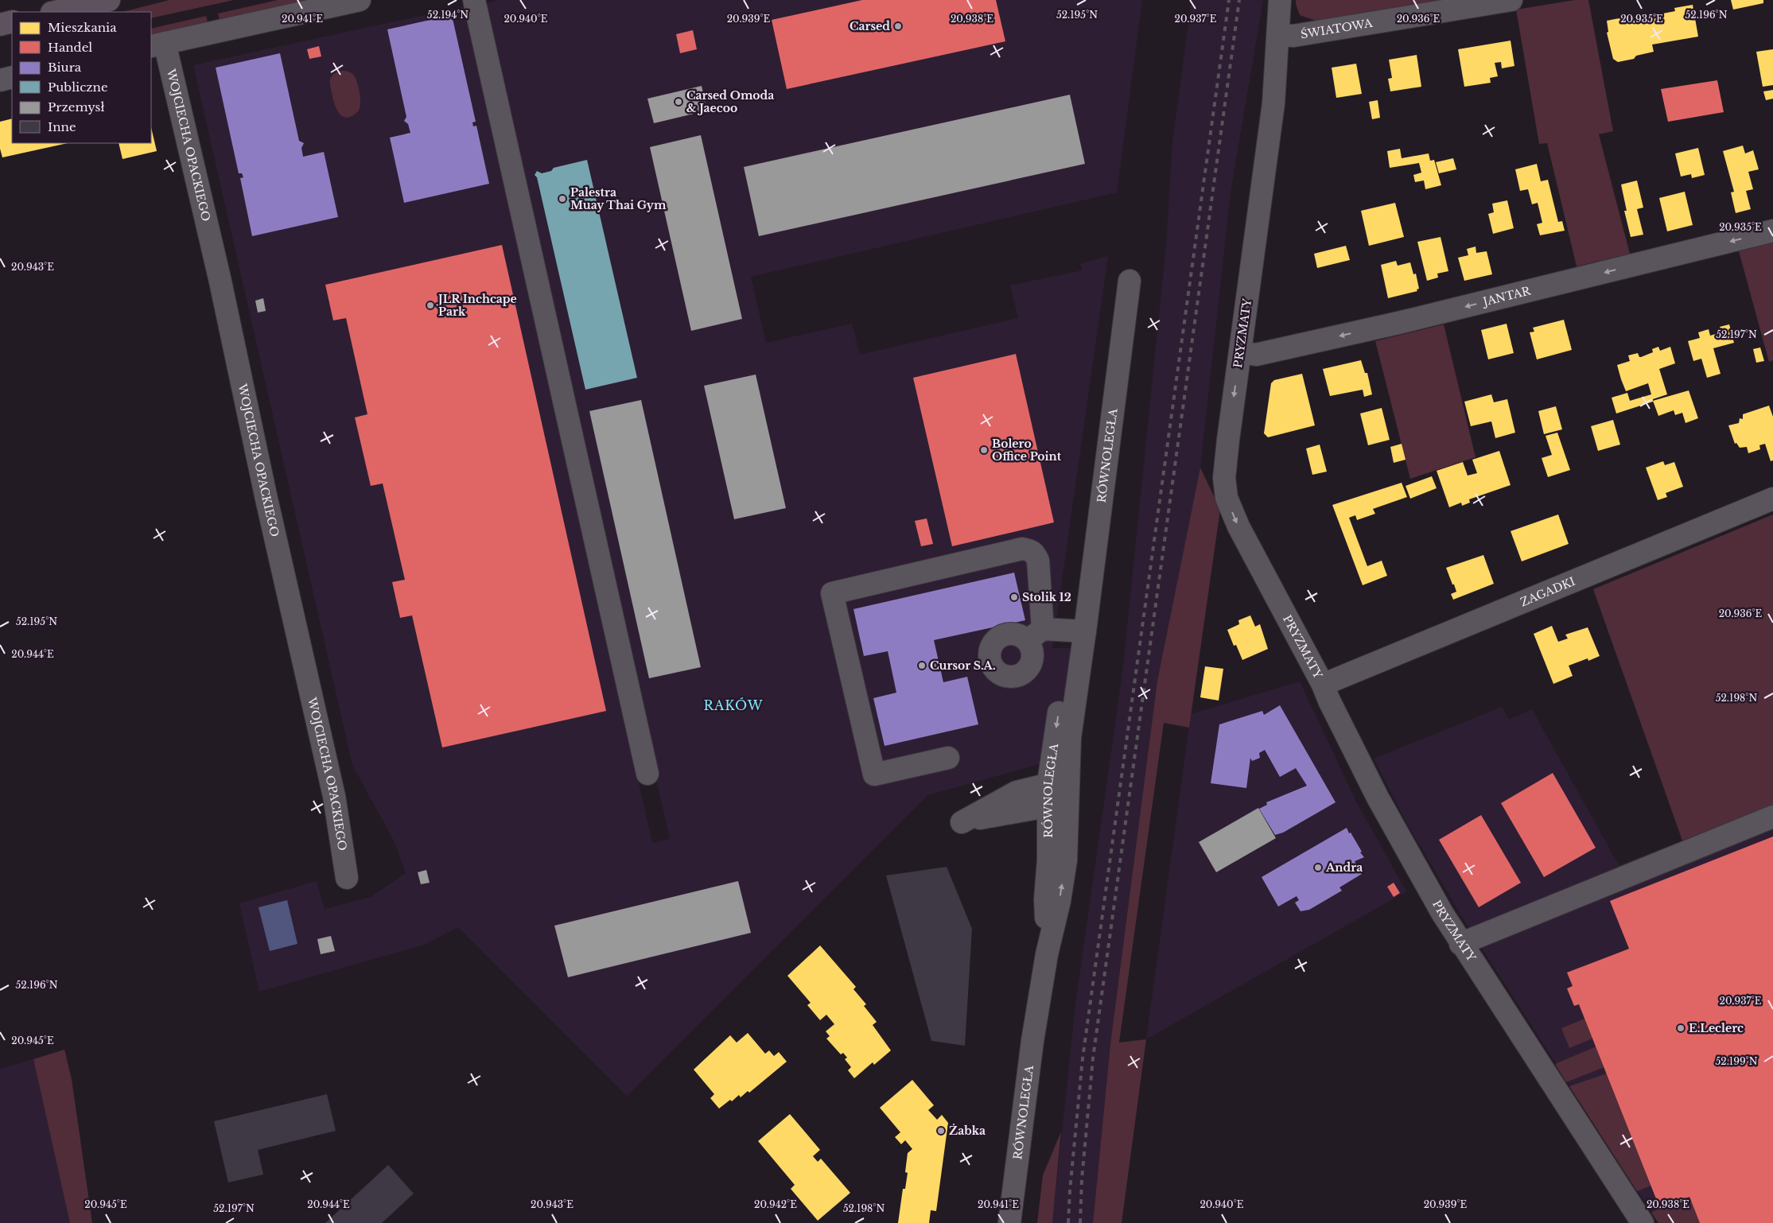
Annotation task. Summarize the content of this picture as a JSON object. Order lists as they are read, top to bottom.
{
  "streets": {
    "street": [
      "ŚWIATOWA",
      "WOJCIECHA OPACKIEGO",
      "JANTAR",
      "PRYZMATY",
      "RÓWNOLEGŁA",
      "ZAGADKI"
    ]
  },
  "crossings": [
    ["ŚWIATOWA", "PRYZMATY"],
    ["JANTAR", "PRYZMATY"],
    ["PRYZMATY", "ZAGADKI"]
  ],
  "one_way": ["JANTAR"],
  "districts": ["RAKÓW"],
  "places": [
    "Carsed",
    "Carsed Omoda & Jaecoo",
    "Palestra Muay Thai Gym",
    "JLR Inchcape Park",
    "Bolero Office Point",
    "Stolik 12",
    "Cursor S.A.",
    "Andra",
    "E.Leclerc",
    "Żabka"
  ],
  "legend": [
    "Mieszkania",
    "Handel",
    "Biura",
    "Publiczne",
    "Przemysł",
    "Inne"
  ],
  "coordinates": [
    "52.194°N",
    "52.195°N",
    "52.196°N",
    "20.936°E",
    "20.935°E",
    "20.941°E",
    "20.940°E",
    "20.939°E",
    "20.938°E",
    "20.937°E",
    "20.943°E",
    "52.197°N",
    "20.944°E",
    "52.198°N",
    "20.945°E",
    "52.199°N",
    "20.942°E"
  ]
}
